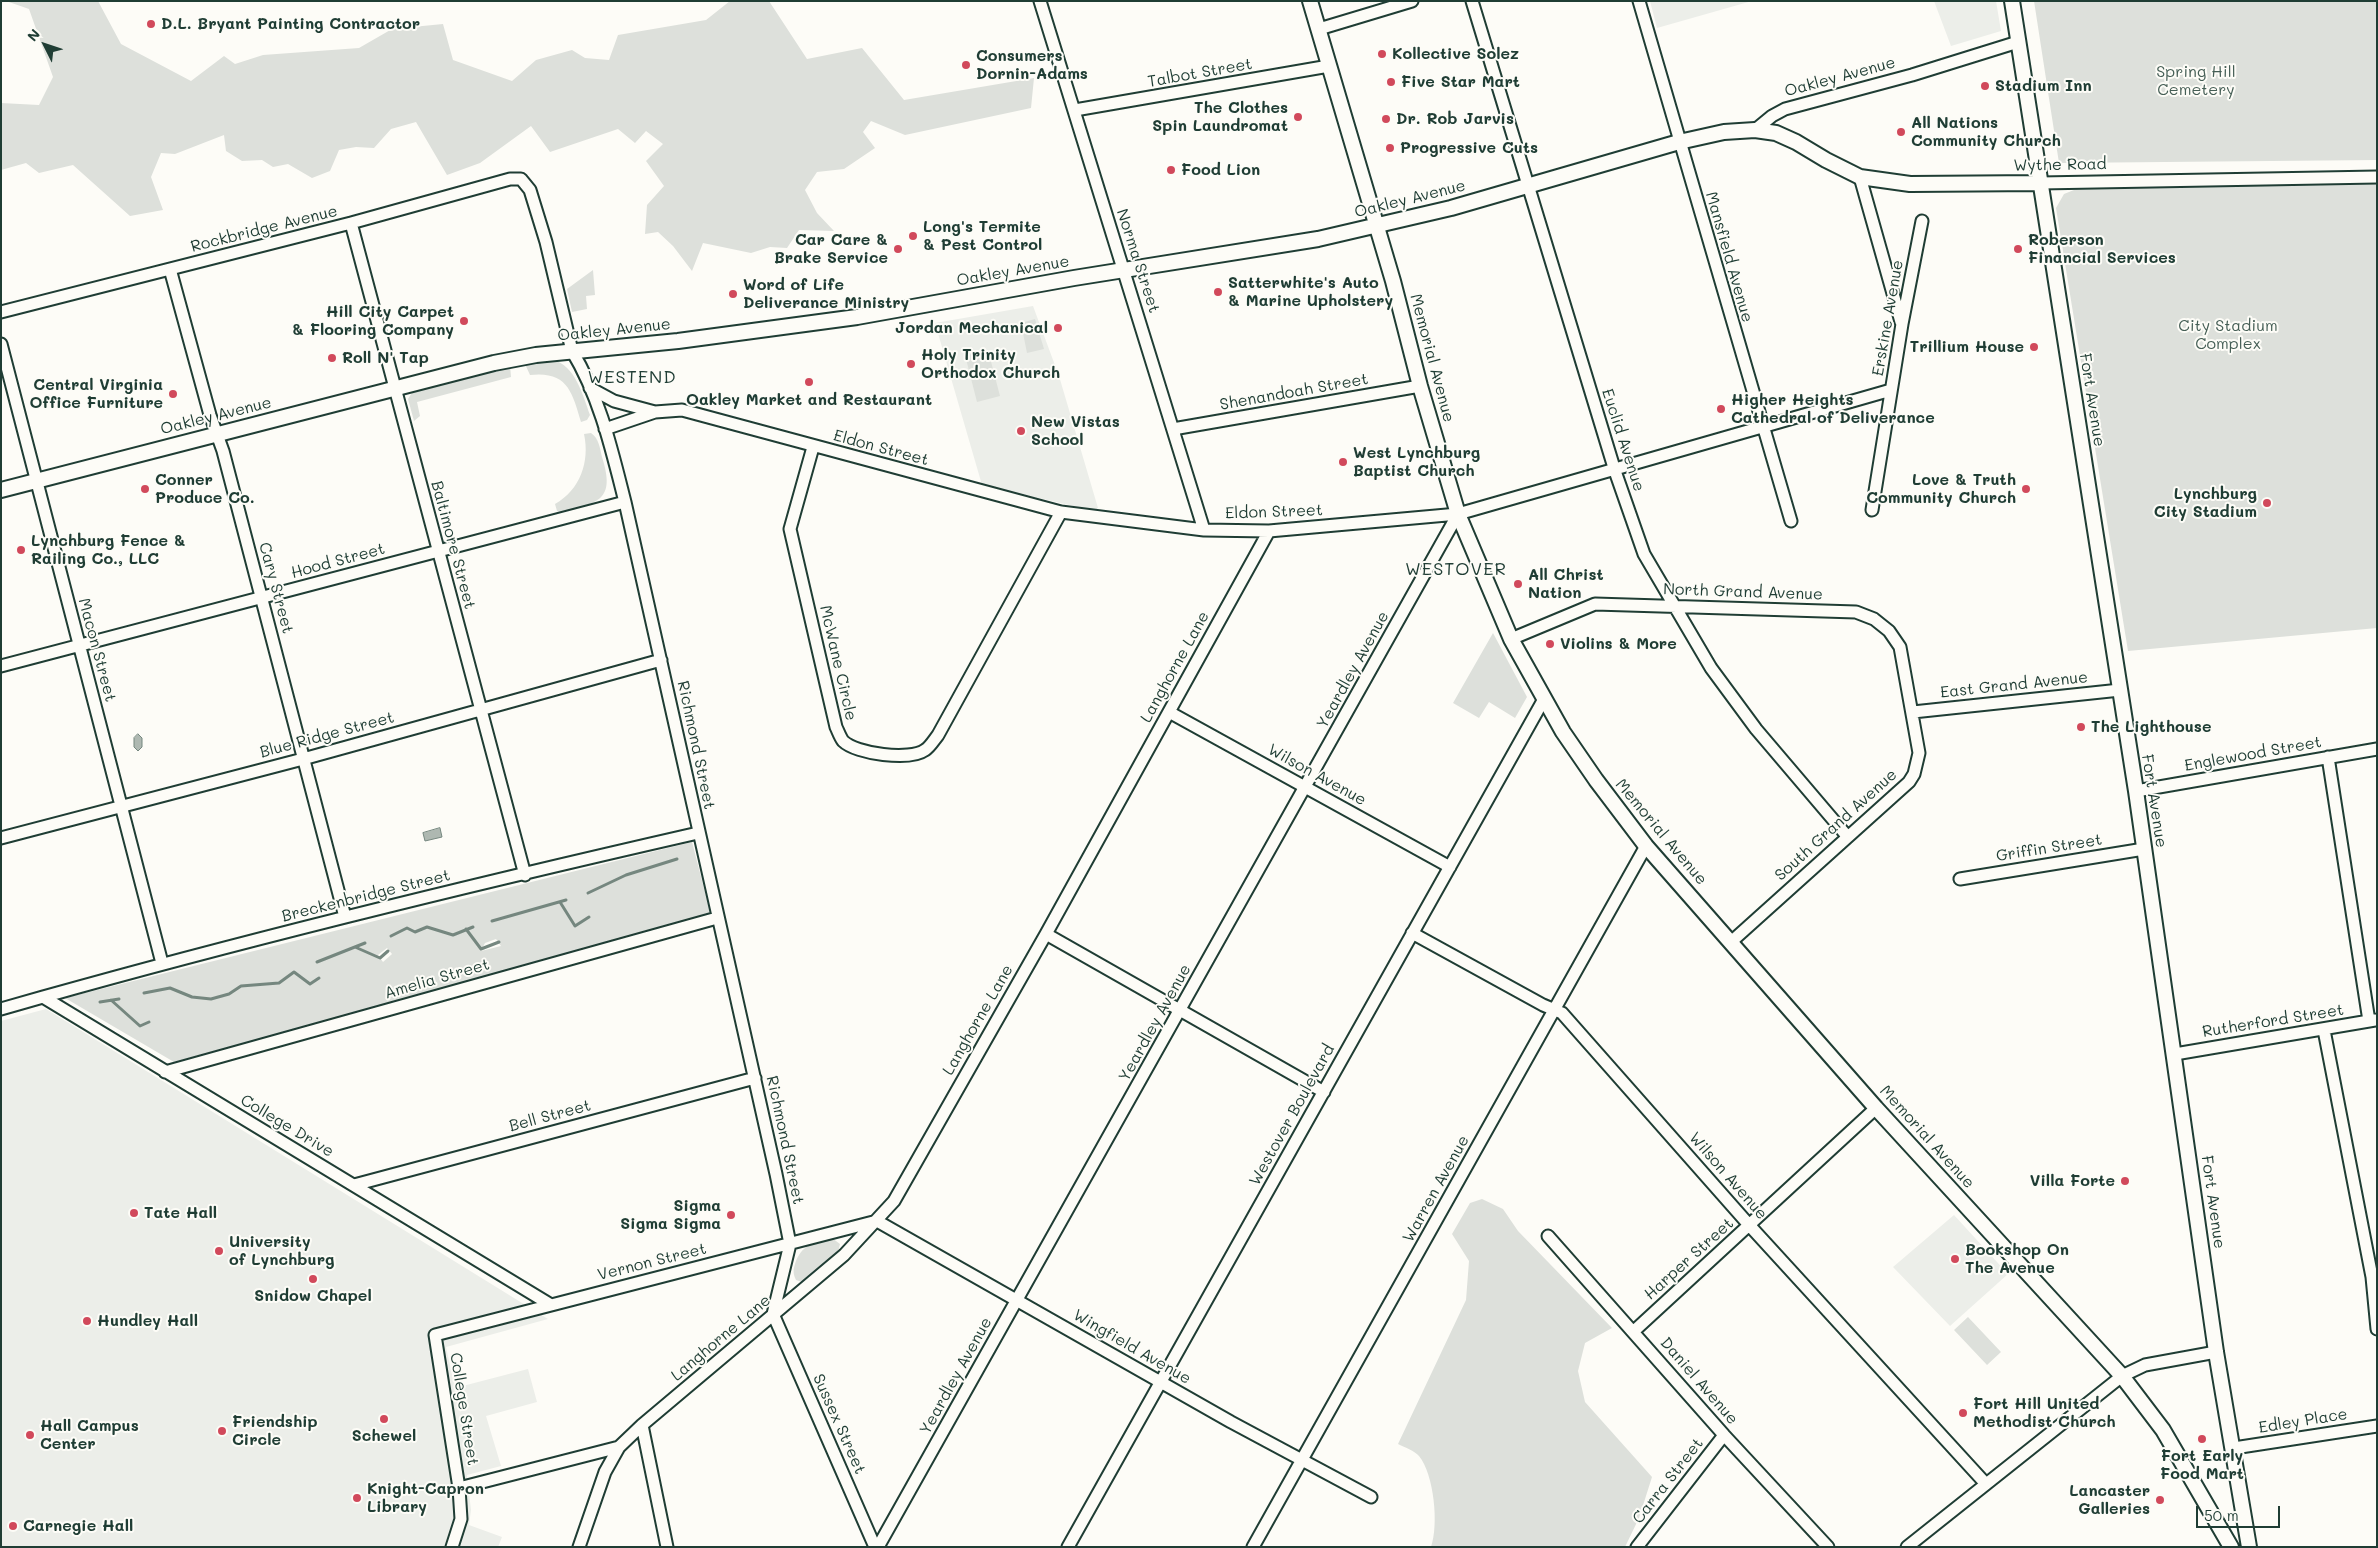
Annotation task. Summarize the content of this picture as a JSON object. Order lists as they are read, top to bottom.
{
  "streets": {
    "main road": [
      "Oakley Avenue",
      "Wythe Road",
      "Memorial Avenue",
      "Fort Avenue"
    ],
    "street": [
      "Talbot Street",
      "Rockbridge Avenue",
      "Mansfield Avenue",
      "Norma Street",
      "Erskine Avenue",
      "Shenandoah Street",
      "Euclid Avenue",
      "Eldon Street",
      "Baltimore Street",
      "Hood Street",
      "Cary Street",
      "North Grand Avenue",
      "Macon Street",
      "McWane Circle",
      "Langhorne Lane",
      "Yeardley Avenue",
      "East Grand Avenue",
      "Blue Ridge Street",
      "Richmond Street",
      "Englewood Street",
      "Wilson Avenue",
      "South Grand Avenue",
      "Griffin Street",
      "Breckenbridge Street",
      "Amelia Street",
      "Rutherford Street",
      "Westover Boulevard",
      "Bell Street",
      "College Drive",
      "Warren Avenue",
      "Harper Street",
      "Vernon Street",
      "Wingfield Avenue",
      "Daniel Avenue",
      "College Street",
      "Edley Place",
      "Sussex Street",
      "Carra Street"
    ]
  },
  "crossings": [
    ["Talbot Street", "Norma Street"],
    ["Talbot Street", "Memorial Avenue"],
    ["Oakley Avenue", "Wythe Road"],
    ["Oakley Avenue", "Mansfield Avenue"],
    ["Oakley Avenue", "Norma Street"],
    ["Oakley Avenue", "Memorial Avenue"],
    ["Oakley Avenue", "Fort Avenue"],
    ["Oakley Avenue", "Euclid Avenue"],
    ["Oakley Avenue", "Baltimore Street"],
    ["Oakley Avenue", "Cary Street"],
    ["Oakley Avenue", "Macon Street"],
    ["Oakley Avenue", "Richmond Street"],
    ["Wythe Road", "Fort Avenue"],
    ["Rockbridge Avenue", "Baltimore Street"],
    ["Rockbridge Avenue", "Cary Street"],
    ["Rockbridge Avenue", "Richmond Street"],
    ["Mansfield Avenue", "Eldon Street"],
    ["Norma Street", "Shenandoah Street"],
    ["Norma Street", "Eldon Street"],
    ["Erskine Avenue", "Eldon Street"],
    ["Memorial Avenue", "Shenandoah Street"],
    ["Memorial Avenue", "Eldon Street"],
    ["Memorial Avenue", "North Grand Avenue"],
    ["Memorial Avenue", "Yeardley Avenue"],
    ["Memorial Avenue", "South Grand Avenue"],
    ["Memorial Avenue", "Westover Boulevard"],
    ["Memorial Avenue", "Warren Avenue"],
    ["Memorial Avenue", "Harper Street"],
    ["Fort Avenue", "East Grand Avenue"],
    ["Fort Avenue", "Englewood Street"],
    ["Fort Avenue", "Griffin Street"],
    ["Fort Avenue", "Rutherford Street"],
    ["Fort Avenue", "Edley Place"],
    ["Euclid Avenue", "Eldon Street"],
    ["Euclid Avenue", "North Grand Avenue"],
    ["Euclid Avenue", "South Grand Avenue"],
    ["Eldon Street", "McWane Circle"],
    ["Eldon Street", "Langhorne Lane"],
    ["Eldon Street", "Yeardley Avenue"],
    ["Eldon Street", "Richmond Street"],
    ["Baltimore Street", "Hood Street"],
    ["Baltimore Street", "Blue Ridge Street"],
    ["Baltimore Street", "Breckenbridge Street"],
    ["Hood Street", "Cary Street"],
    ["Hood Street", "Macon Street"],
    ["Hood Street", "Richmond Street"],
    ["Cary Street", "Blue Ridge Street"],
    ["Cary Street", "Breckenbridge Street"],
    ["North Grand Avenue", "East Grand Avenue"],
    ["North Grand Avenue", "South Grand Avenue"],
    ["Macon Street", "Blue Ridge Street"],
    ["Macon Street", "Breckenbridge Street"],
    ["Langhorne Lane", "Richmond Street"],
    ["Langhorne Lane", "Wilson Avenue"],
    ["Langhorne Lane", "Vernon Street"],
    ["Langhorne Lane", "Wingfield Avenue"],
    ["Langhorne Lane", "Sussex Street"],
    ["Yeardley Avenue", "Wilson Avenue"],
    ["Yeardley Avenue", "Wingfield Avenue"],
    ["Yeardley Avenue", "Sussex Street"],
    ["East Grand Avenue", "South Grand Avenue"],
    ["Blue Ridge Street", "Richmond Street"],
    ["Richmond Street", "Breckenbridge Street"],
    ["Richmond Street", "Amelia Street"],
    ["Richmond Street", "Bell Street"],
    ["Richmond Street", "Vernon Street"],
    ["Richmond Street", "Sussex Street"],
    ["Wilson Avenue", "Westover Boulevard"],
    ["Wilson Avenue", "Warren Avenue"],
    ["Wilson Avenue", "Harper Street"],
    ["Breckenbridge Street", "College Drive"],
    ["Amelia Street", "College Drive"],
    ["Westover Boulevard", "Wingfield Avenue"],
    ["Bell Street", "College Drive"],
    ["College Drive", "Vernon Street"],
    ["Warren Avenue", "Wingfield Avenue"],
    ["Harper Street", "Daniel Avenue"],
    ["Vernon Street", "Wingfield Avenue"],
    ["Vernon Street", "College Street"],
    ["Daniel Avenue", "Carra Street"]
  ],
  "districts": ["WESTEND", "WESTOVER"],
  "parks": ["Spring Hill Cemetery", "City Stadium Complex"],
  "places": [
    "D.L. Bryant Painting Contractor",
    "Kollective Solez",
    "Consumers Dornin-Adams",
    "Five Star Mart",
    "Stadium Inn",
    "The Clothes Spin Laundromat",
    "Dr. Rob Jarvis",
    "All Nations Community Church",
    "Progressive Cuts",
    "Food Lion",
    "Long's Termite & Pest Control",
    "Car Care & Brake Service",
    "Roberson Financial Services",
    "Satterwhite's Auto & Marine Upholstery",
    "Word of Life Deliverance Ministry",
    "Hill City Carpet & Flooring Company",
    "Jordan Mechanical",
    "Trillium House",
    "Roll N' Tap",
    "Holy Trinity Orthodox Church",
    "Oakley Market and Restaurant",
    "Central Virginia Office Furniture",
    "Higher Heights Cathedral of Deliverance",
    "New Vistas School",
    "West Lynchburg Baptist Church",
    "Conner Produce Co.",
    "Love & Truth Community Church",
    "Lynchburg City Stadium",
    "Lynchburg Fence & Railing Co., LLC",
    "All Christ Nation",
    "Violins & More",
    "The Lighthouse",
    "Villa Forte",
    "Tate Hall",
    "Sigma Sigma Sigma",
    "University of Lynchburg",
    "Bookshop On The Avenue",
    "Snidow Chapel",
    "Hundley Hall",
    "Fort Hill United Methodist Church",
    "Schewel",
    "Friendship Circle",
    "Hall Campus Center",
    "Fort Early Food Mart",
    "Knight-Capron Library",
    "Lancaster Galleries",
    "Carnegie Hall"
  ],
  "scale_bar": "50 m",
  "north": "top left"
}
